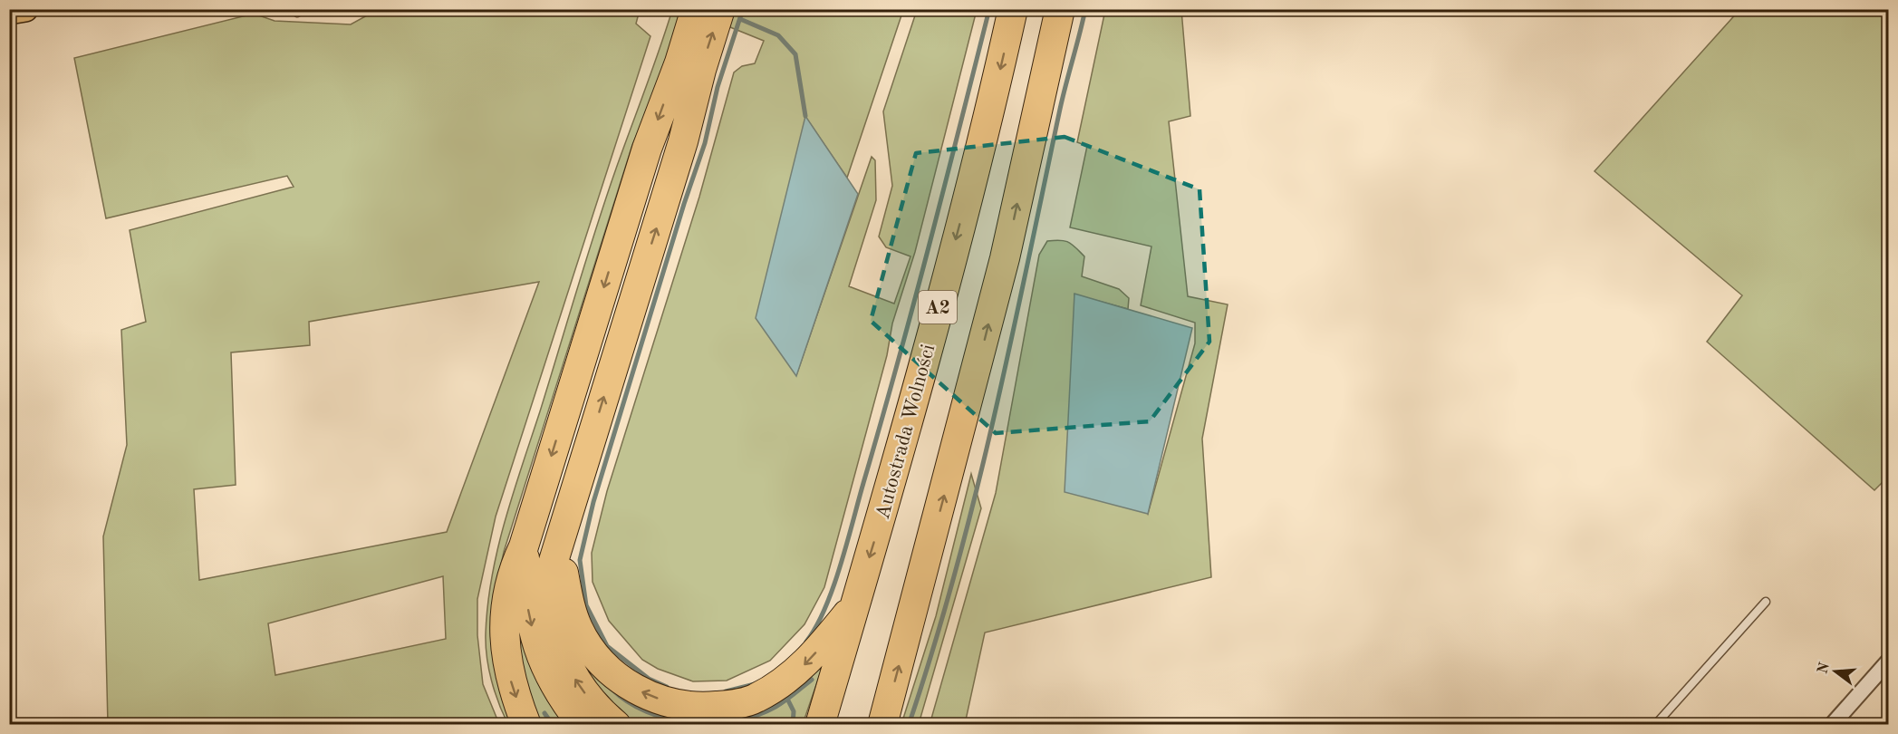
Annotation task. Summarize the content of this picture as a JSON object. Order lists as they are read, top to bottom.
{
  "streets": {
    "highway": ["A2", "Autostrada Wolności"]
  },
  "north": "left"
}
